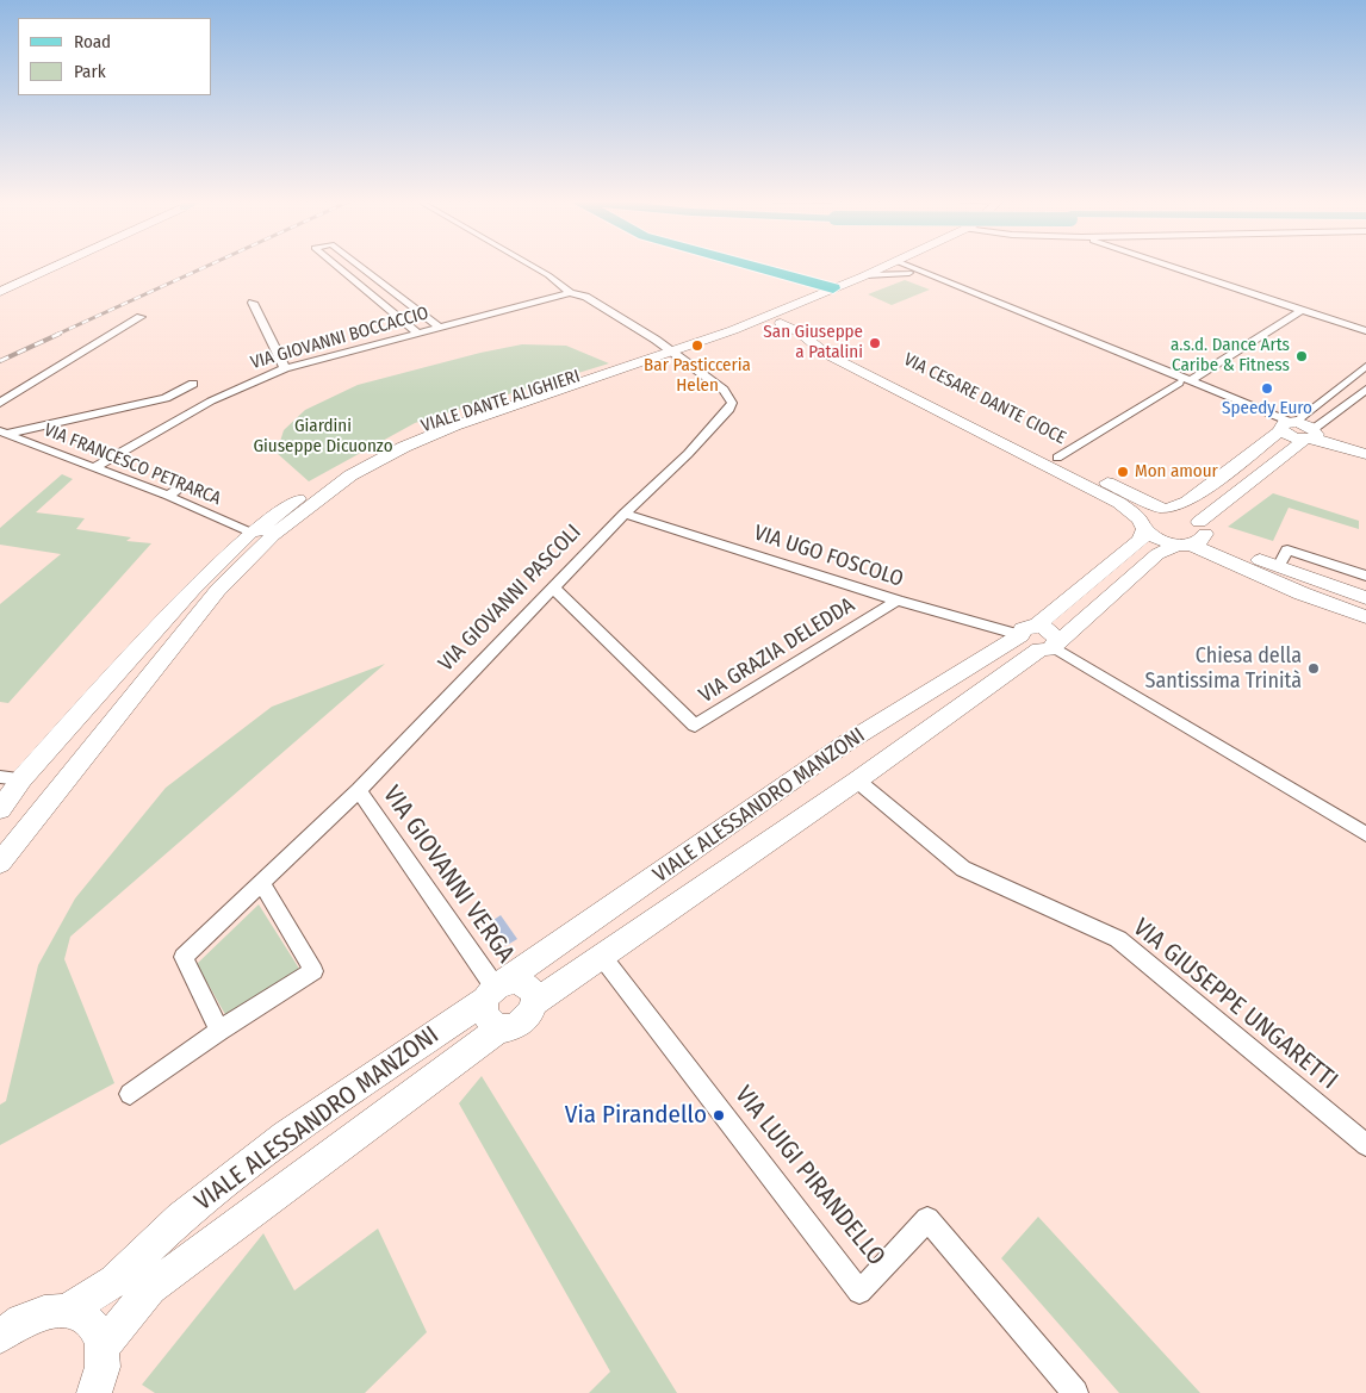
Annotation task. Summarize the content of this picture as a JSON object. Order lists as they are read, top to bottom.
{
  "streets": {
    "street": [
      "VIA GIOVANNI BOCCACCIO",
      "VIA CESARE DANTE CIOCE",
      "VIALE DANTE ALIGHIERI",
      "VIA FRANCESCO PETRARCA",
      "VIA UGO FOSCOLO",
      "VIA GIOVANNI PASCOLI",
      "VIA GRAZIA DELEDDA",
      "VIALE ALESSANDRO MANZONI",
      "VIA GIOVANNI VERGA",
      "VIA GIUSEPPE UNGARETTI",
      "VIA LUIGI PIRANDELLO"
    ]
  },
  "crossings": [
    ["VIA GIOVANNI BOCCACCIO", "VIA FRANCESCO PETRARCA"],
    ["VIA CESARE DANTE CIOCE", "VIALE DANTE ALIGHIERI"],
    ["VIA CESARE DANTE CIOCE", "VIALE ALESSANDRO MANZONI"],
    ["VIALE DANTE ALIGHIERI", "VIA FRANCESCO PETRARCA"],
    ["VIALE DANTE ALIGHIERI", "VIA GIOVANNI PASCOLI"],
    ["VIA UGO FOSCOLO", "VIA GIOVANNI PASCOLI"],
    ["VIA UGO FOSCOLO", "VIA GRAZIA DELEDDA"],
    ["VIA UGO FOSCOLO", "VIALE ALESSANDRO MANZONI"],
    ["VIA GIOVANNI PASCOLI", "VIA GRAZIA DELEDDA"],
    ["VIA GIOVANNI PASCOLI", "VIA GIOVANNI VERGA"],
    ["VIALE ALESSANDRO MANZONI", "VIA GIOVANNI VERGA"],
    ["VIALE ALESSANDRO MANZONI", "VIA GIUSEPPE UNGARETTI"],
    ["VIALE ALESSANDRO MANZONI", "VIA LUIGI PIRANDELLO"]
  ],
  "parks": ["Giardini Giuseppe Dicuonzo"],
  "places": [
    "San Giuseppe a Patalini",
    "Bar Pasticceria Helen",
    "a.s.d. Dance Arts Caribe & Fitness",
    "Speedy Euro",
    "Mon amour",
    "Chiesa della Santissima Trinità",
    "Via Pirandello"
  ],
  "legend": ["Road", "Park"]
}
